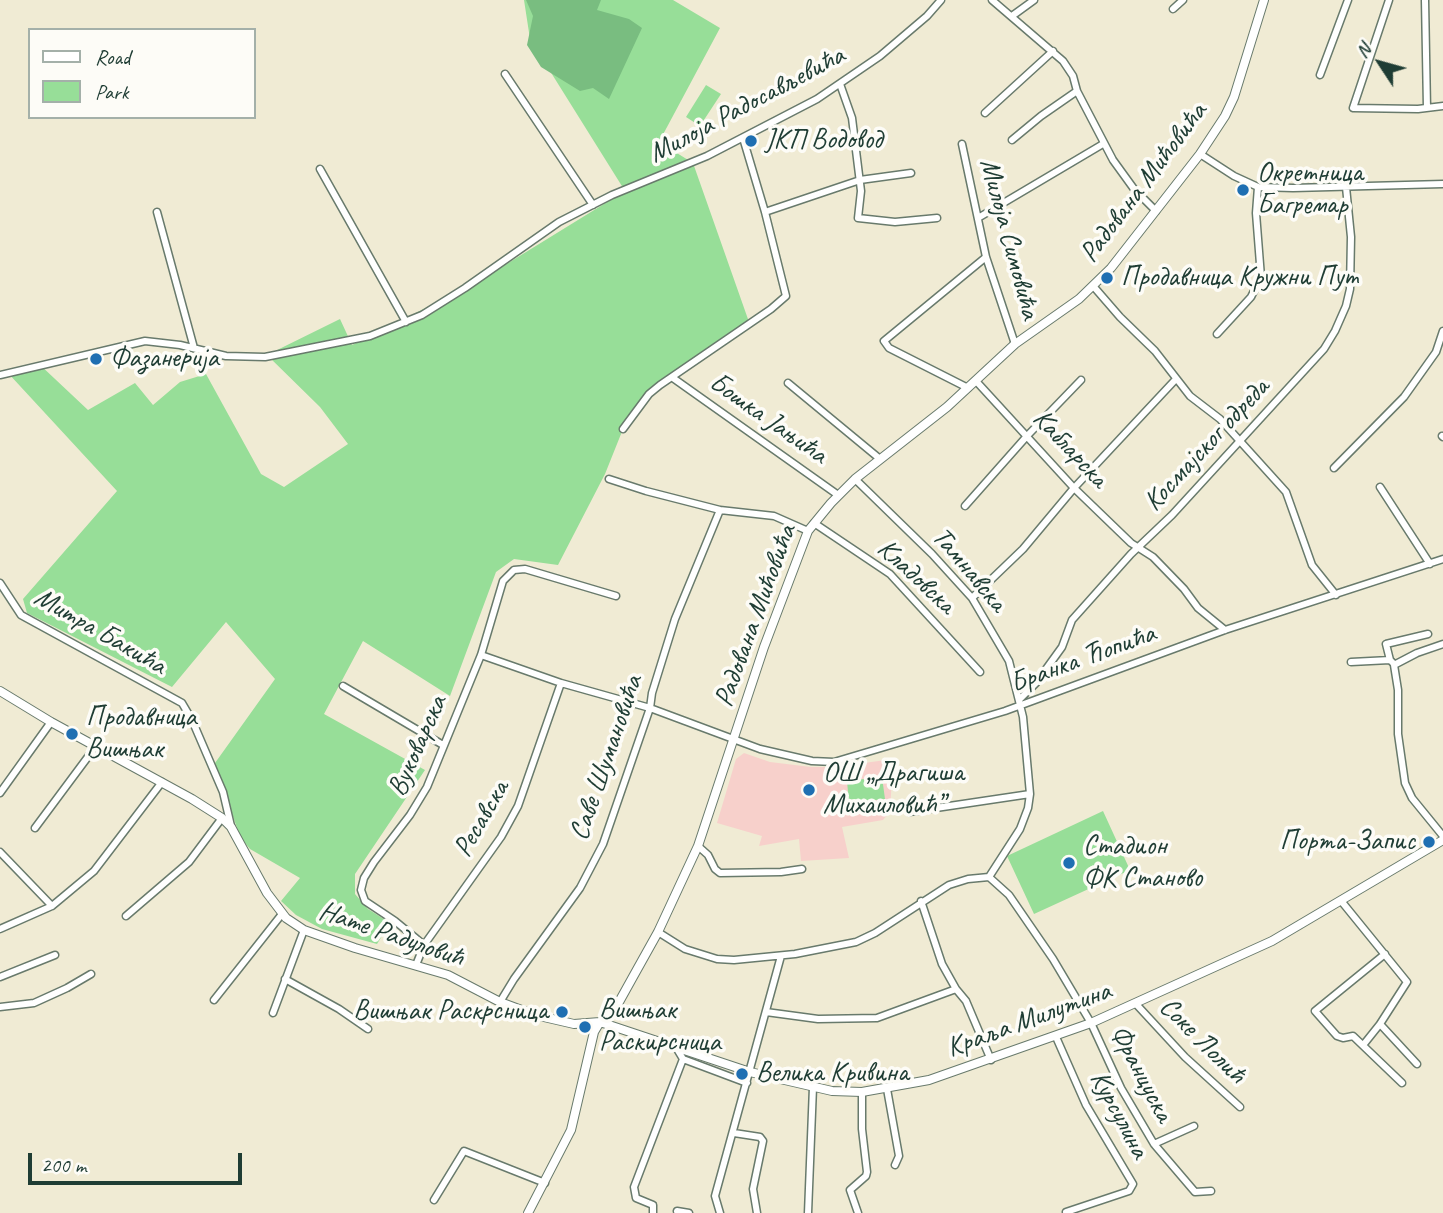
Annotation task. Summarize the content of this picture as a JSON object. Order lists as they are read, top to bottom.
{
  "streets": {
    "street": [
      "Милоја Радосављевића",
      "Радована Мићовића",
      "Милоја Симовића",
      "Бошка Јањића",
      "Космајског одреда",
      "Кабларска",
      "Тамнавска",
      "Кладовска",
      "Митра Бакића",
      "Бранка Ћопића",
      "Вуковарска",
      "Саве Шумановића",
      "Ресавска",
      "Нате Радуловић",
      "Краља Милутина",
      "Соке Лолић",
      "Француска",
      "Курсулина"
    ]
  },
  "crossings": [
    ["Радована Мићовића", "Милоја Симовића"],
    ["Радована Мићовића", "Бошка Јањића"],
    ["Радована Мићовића", "Кабларска"],
    ["Радована Мићовића", "Тамнавска"],
    ["Радована Мићовића", "Кладовска"],
    ["Радована Мићовића", "Бранка Ћопића"],
    ["Радована Мићовића", "Нате Радуловић"],
    ["Радована Мићовића", "Краља Милутина"],
    ["Космајског одреда", "Кабларска"],
    ["Космајског одреда", "Тамнавска"],
    ["Космајског одреда", "Бранка Ћопића"],
    ["Кабларска", "Бранка Ћопића"],
    ["Тамнавска", "Бранка Ћопића"],
    ["Тамнавска", "Француска"],
    ["Митра Бакића", "Нате Радуловић"],
    ["Бранка Ћопића", "Вуковарска"],
    ["Бранка Ћопића", "Саве Шумановића"],
    ["Бранка Ћопића", "Ресавска"],
    ["Вуковарска", "Ресавска"],
    ["Саве Шумановића", "Нате Радуловић"],
    ["Ресавска", "Нате Радуловић"],
    ["Нате Радуловић", "Краља Милутина"],
    ["Краља Милутина", "Соке Лолић"],
    ["Краља Милутина", "Француска"],
    ["Краља Милутина", "Курсулина"]
  ],
  "places": [
    "ЈКП Водовод",
    "Окретница Багремар",
    "Продавница Кружни Пут",
    "Фазанерија",
    "Продавница Вишњак",
    "ОШ „Драгиша Михаиловић”",
    "Порта-Запис",
    "Стадион ФК Станово",
    "Вишњак Раскрсница",
    "Вишњак Раскирсница",
    "Велика Кривина"
  ],
  "legend": ["Road", "Park"],
  "scale_bar": "200 m",
  "north": "top left"
}
